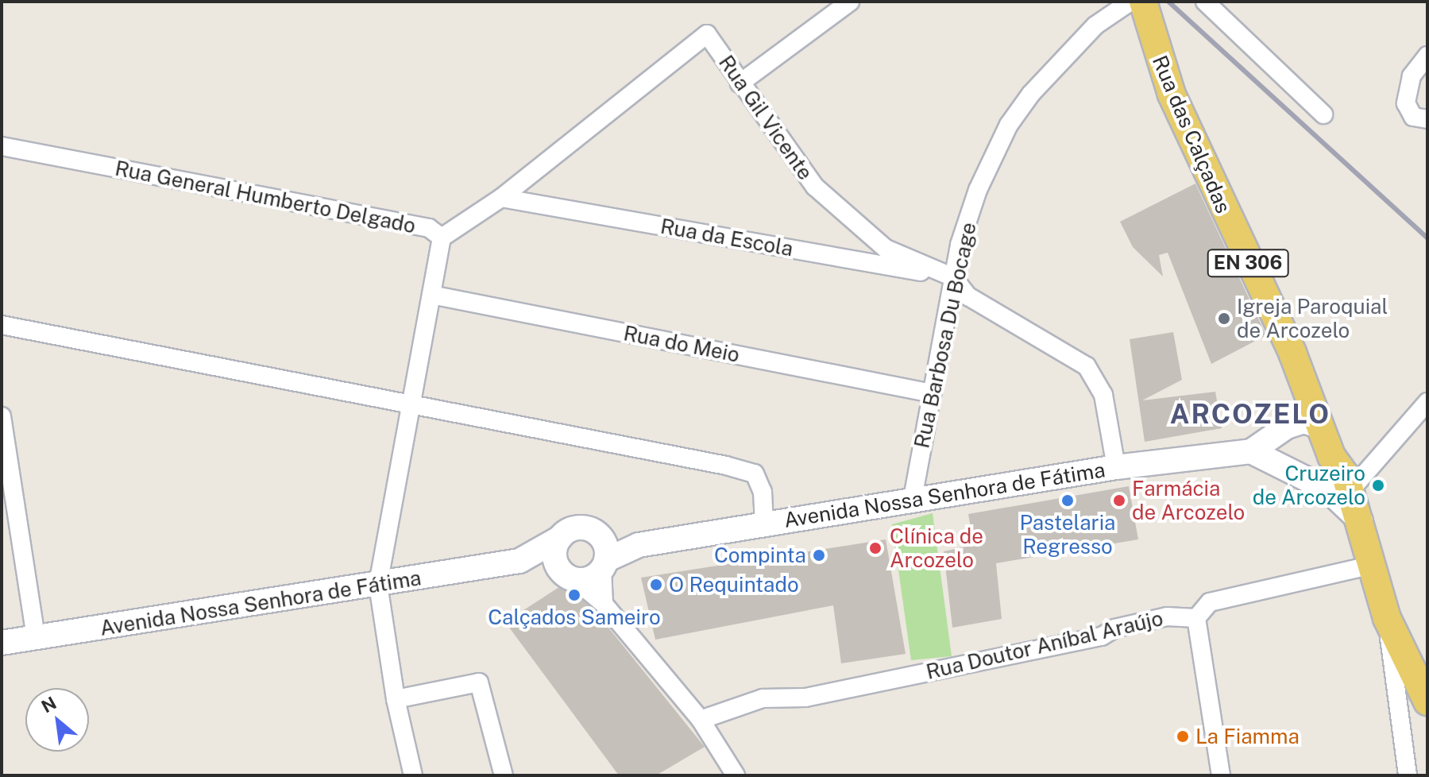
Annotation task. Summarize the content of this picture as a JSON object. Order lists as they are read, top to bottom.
{
  "streets": {
    "main road": ["Rua das Calçadas", "EN 306"],
    "street": [
      "Rua Gil Vicente",
      "Rua General Humberto Delgado",
      "Rua da Escola",
      "Rua Barbosa Du Bocage",
      "Rua do Meio",
      "Avenida Nossa Senhora de Fátima",
      "Rua Doutor Aníbal Araújo"
    ]
  },
  "crossings": [
    ["Rua Gil Vicente", "Rua da Escola"],
    ["Rua Gil Vicente", "Rua Barbosa Du Bocage"],
    ["Rua Gil Vicente", "Avenida Nossa Senhora de Fátima"],
    ["Rua General Humberto Delgado", "Rua do Meio"],
    ["Rua General Humberto Delgado", "Avenida Nossa Senhora de Fátima"],
    ["Rua da Escola", "Rua Barbosa Du Bocage"],
    ["Rua Barbosa Du Bocage", "Rua do Meio"],
    ["Rua Barbosa Du Bocage", "Avenida Nossa Senhora de Fátima"]
  ],
  "districts": ["ARCOZELO"],
  "places": [
    "Igreja Paroquial de Arcozelo",
    "Cruzeiro de Arcozelo",
    "Pastelaria Regresso",
    "Farmácia de Arcozelo",
    "Clínica de Arcozelo",
    "Compinta",
    "O Requintado",
    "Calçados Sameiro",
    "La Fiamma"
  ],
  "north": "top left"
}
